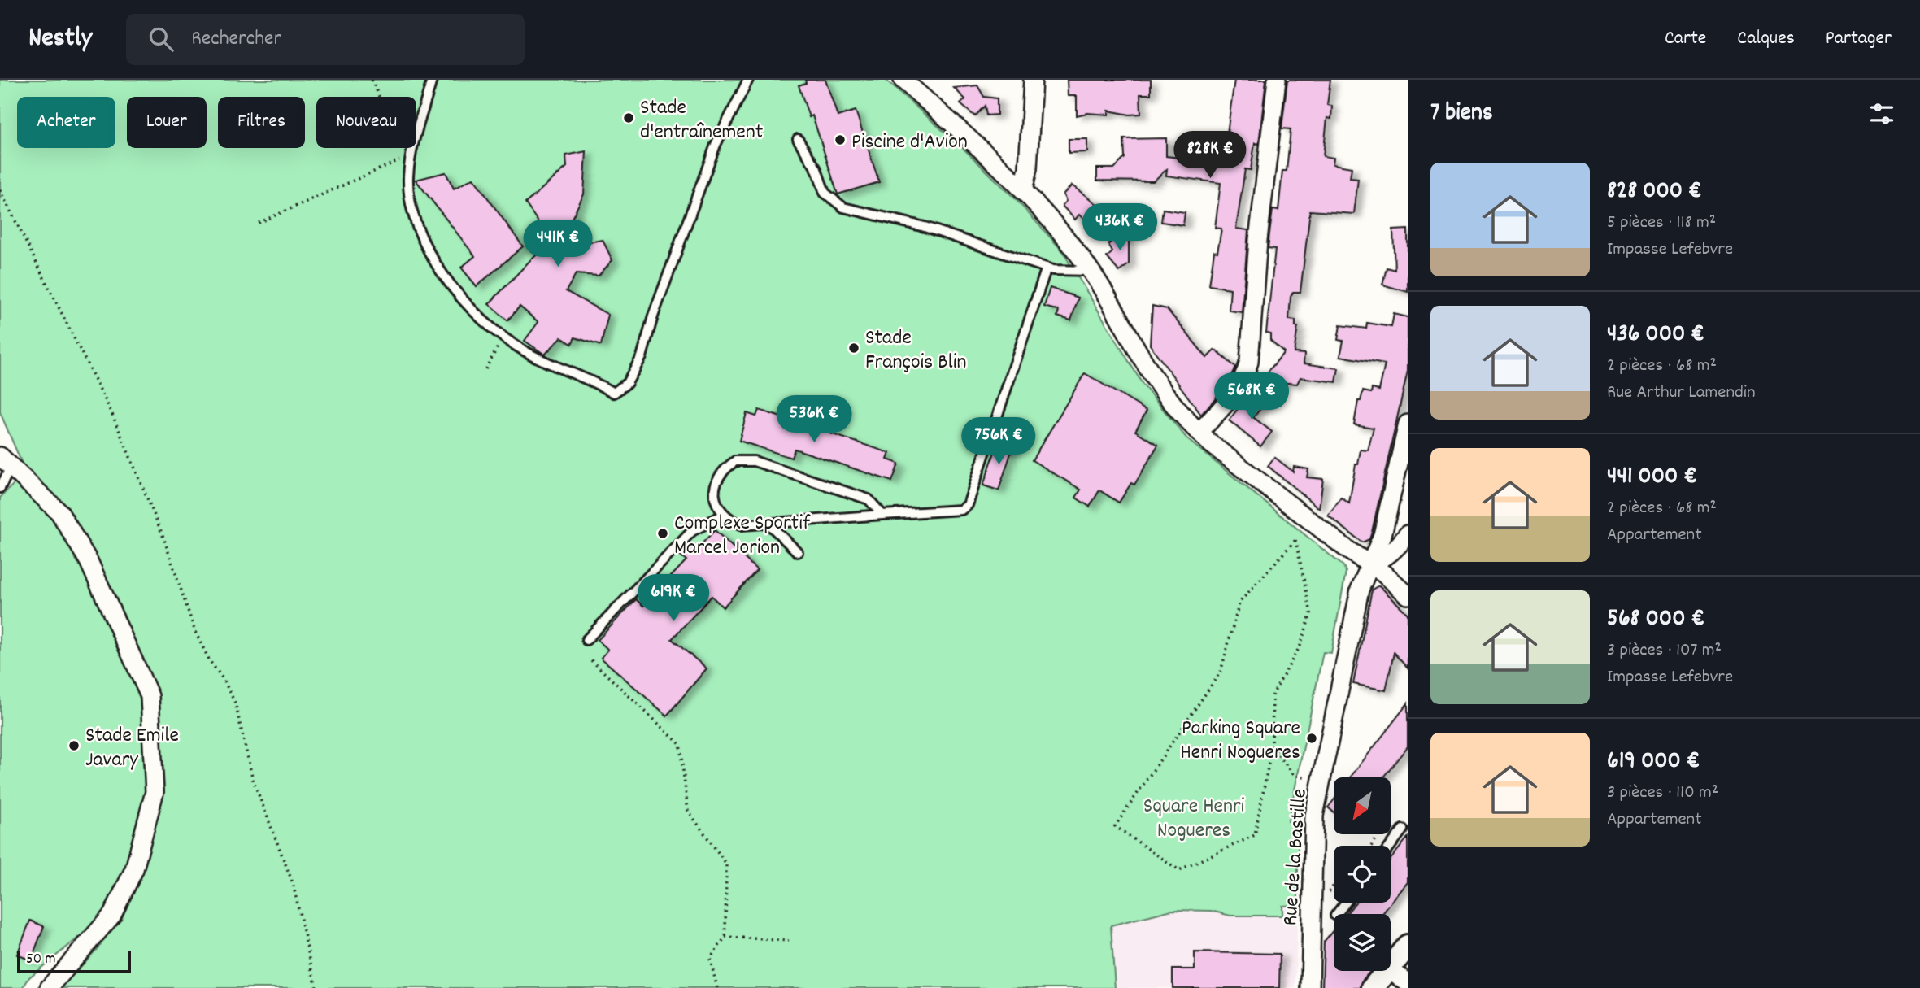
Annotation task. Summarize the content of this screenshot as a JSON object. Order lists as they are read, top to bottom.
{
  "streets": {
    "street": ["Rue de la Bastille"]
  },
  "parks": ["Square Henri Nogueres"],
  "places": [
    "Stade d'entraînement",
    "Piscine d'Avion",
    "Stade François Blin",
    "Complexe Sportif Marcel Jorion",
    "Parking Square Henri Nogueres",
    "Stade Emile Javary"
  ],
  "scale_bar": "50 m",
  "north": "bottom left",
  "page": {
    "header": "Nestly",
    "search": "Rechercher",
    "nav": ["Carte", "Calques", "Partager"],
    "heading": "7 biens",
    "chip": [
      "Acheter",
      "Louer",
      "Filtres",
      "Nouveau"
    ],
    "price": [
      "828K €",
      "436K €",
      "441K €",
      "568K €",
      "536K €",
      "756K €",
      "619K €"
    ],
    "list": [
      {
        "name": "828 000 €",
        "note": "5 pièces · 118 m² · Impasse Lefebvre"
      },
      {
        "name": "436 000 €",
        "note": "2 pièces · 68 m² · Rue Arthur Lamendin"
      },
      {
        "name": "441 000 €",
        "note": "2 pièces · 68 m² · Appartement"
      },
      {
        "name": "568 000 €",
        "note": "3 pièces · 107 m² · Impasse Lefebvre"
      },
      {
        "name": "619 000 €",
        "note": "3 pièces · 110 m² · Appartement"
      }
    ],
    "scale": "50 m"
  }
}
